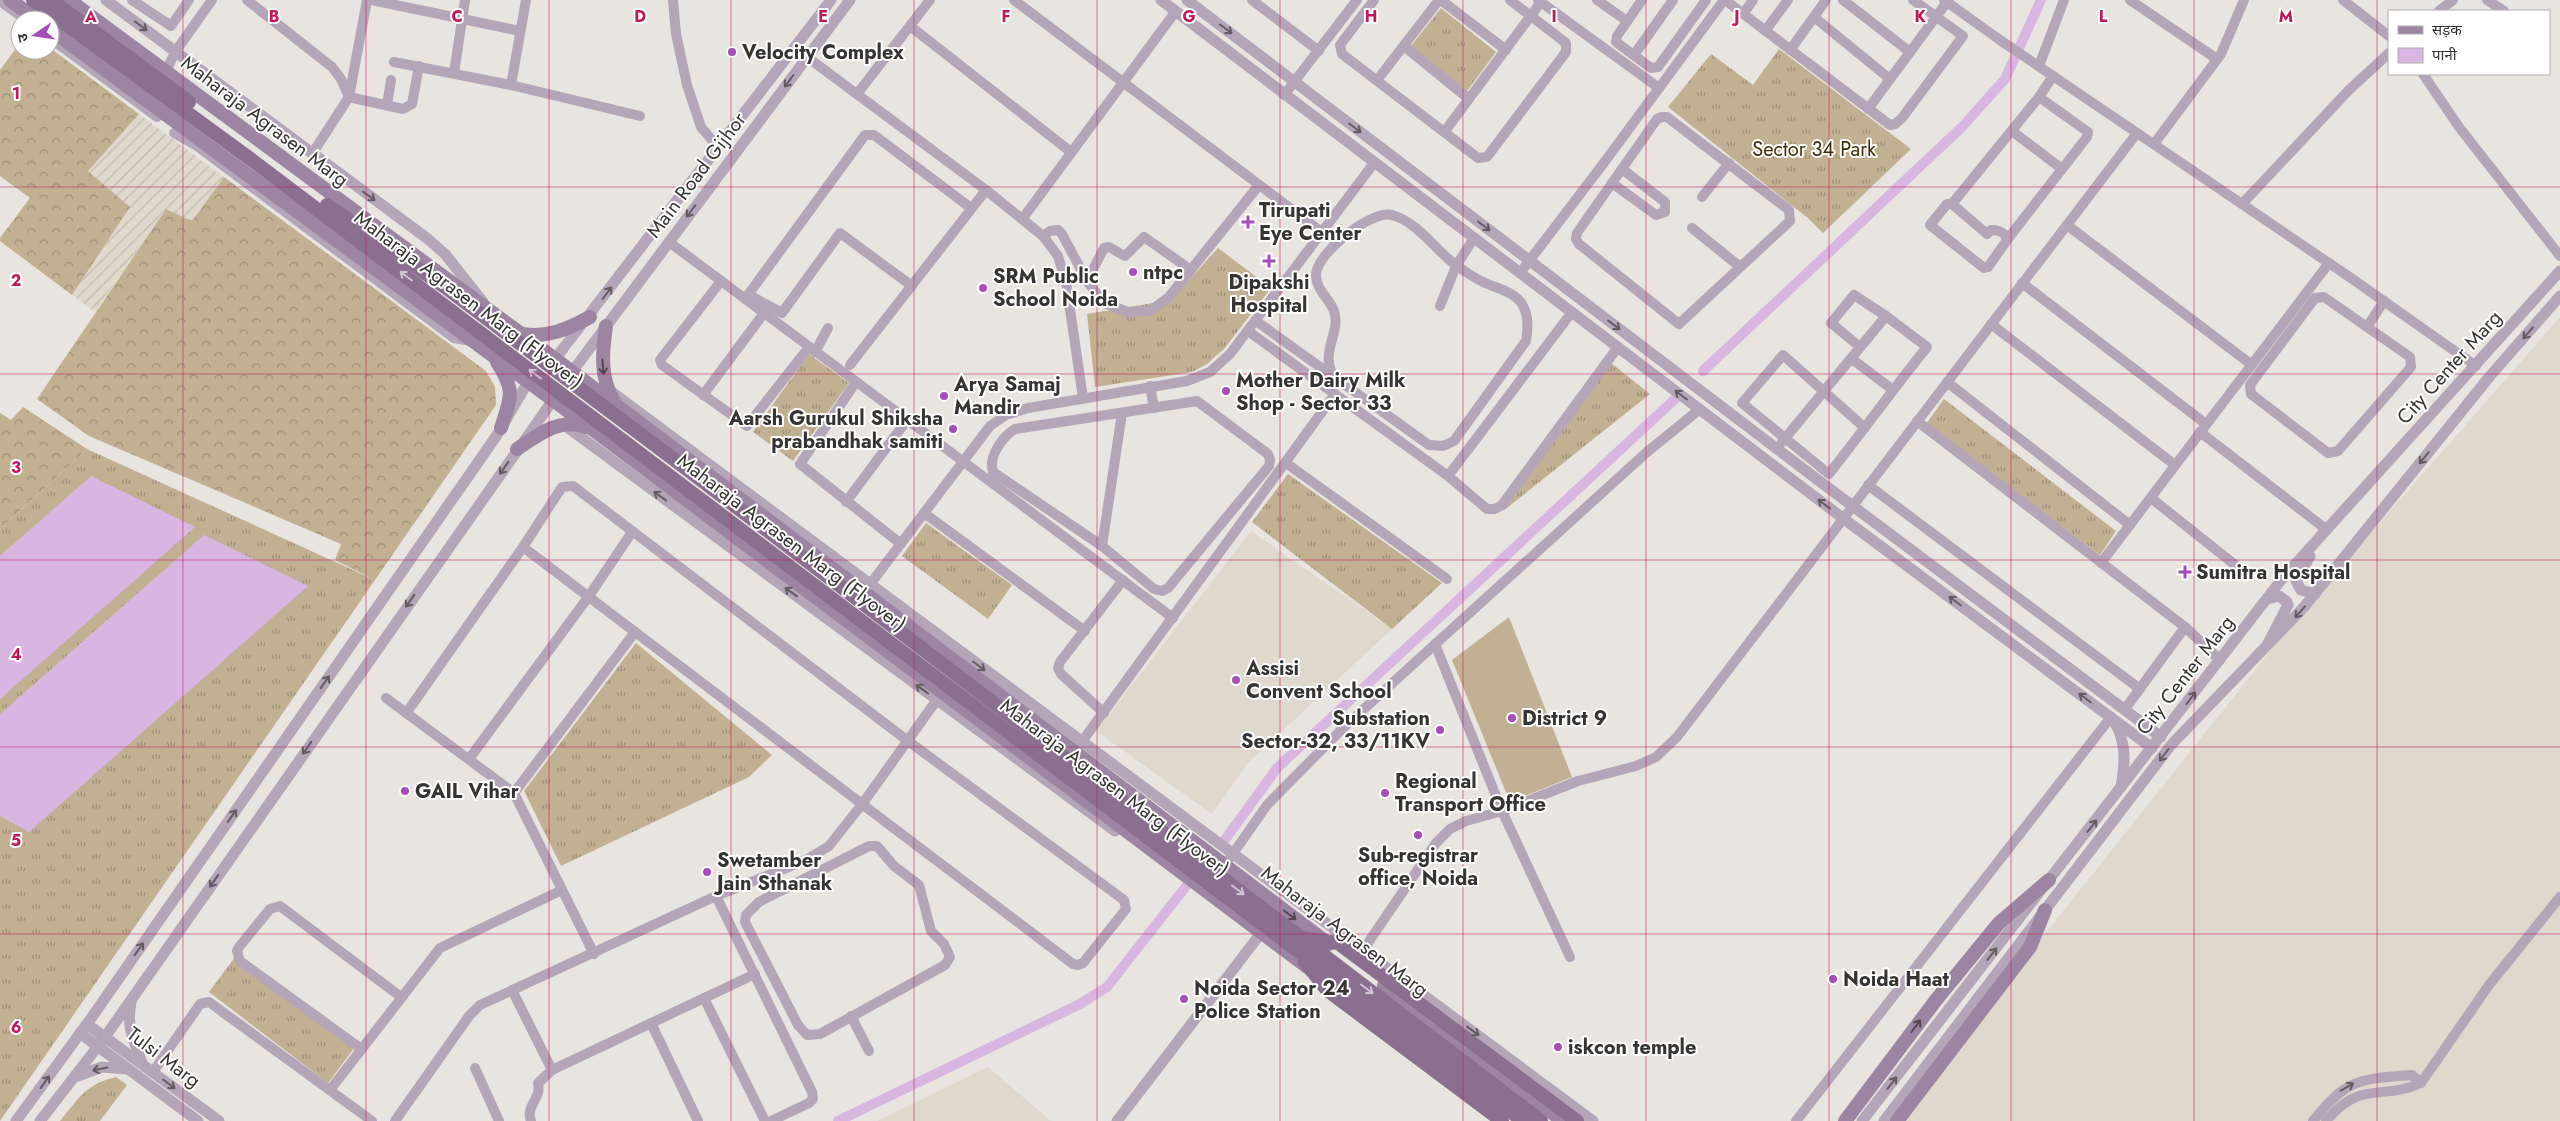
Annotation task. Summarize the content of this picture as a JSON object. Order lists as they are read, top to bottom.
{
  "streets": {
    "main road": ["Maharaja Agrasen Marg", "Maharaja Agrasen Marg (Flyover)"],
    "street": ["Main Road Gijhor", "City Center Marg", "Tulsi Marg"]
  },
  "crossings": [
    ["Maharaja Agrasen Marg", "Main Road Gijhor"]
  ],
  "parks": ["Sector 34 Park"],
  "places": {
    "other": [
      "Velocity Complex",
      "ntpc",
      "SRM Public School Noida",
      "Mother Dairy Milk Shop - Sector 33",
      "Arya Samaj Mandir",
      "Aarsh Gurukul Shiksha prabandhak samiti",
      "Assisi Convent School",
      "District 9",
      "Substation Sector-32, 33/11KV",
      "GAIL Vihar",
      "Regional Transport Office",
      "Sub-registrar office, Noida",
      "Swetamber Jain Sthanak",
      "Noida Haat",
      "Noida Sector 24 Police Station",
      "iskcon temple"
    ],
    "health": ["Tirupati Eye Center", "Dipakshi Hospital", "Sumitra Hospital"]
  },
  "legend": ["सड़क", "पानी"],
  "north": "left",
  "grid": {
    "columns": [
      "A",
      "B",
      "C",
      "D",
      "E",
      "F",
      "G",
      "H",
      "I",
      "J",
      "K",
      "L",
      "M"
    ],
    "rows": [
      "1",
      "2",
      "3",
      "4",
      "5",
      "6"
    ]
  }
}
